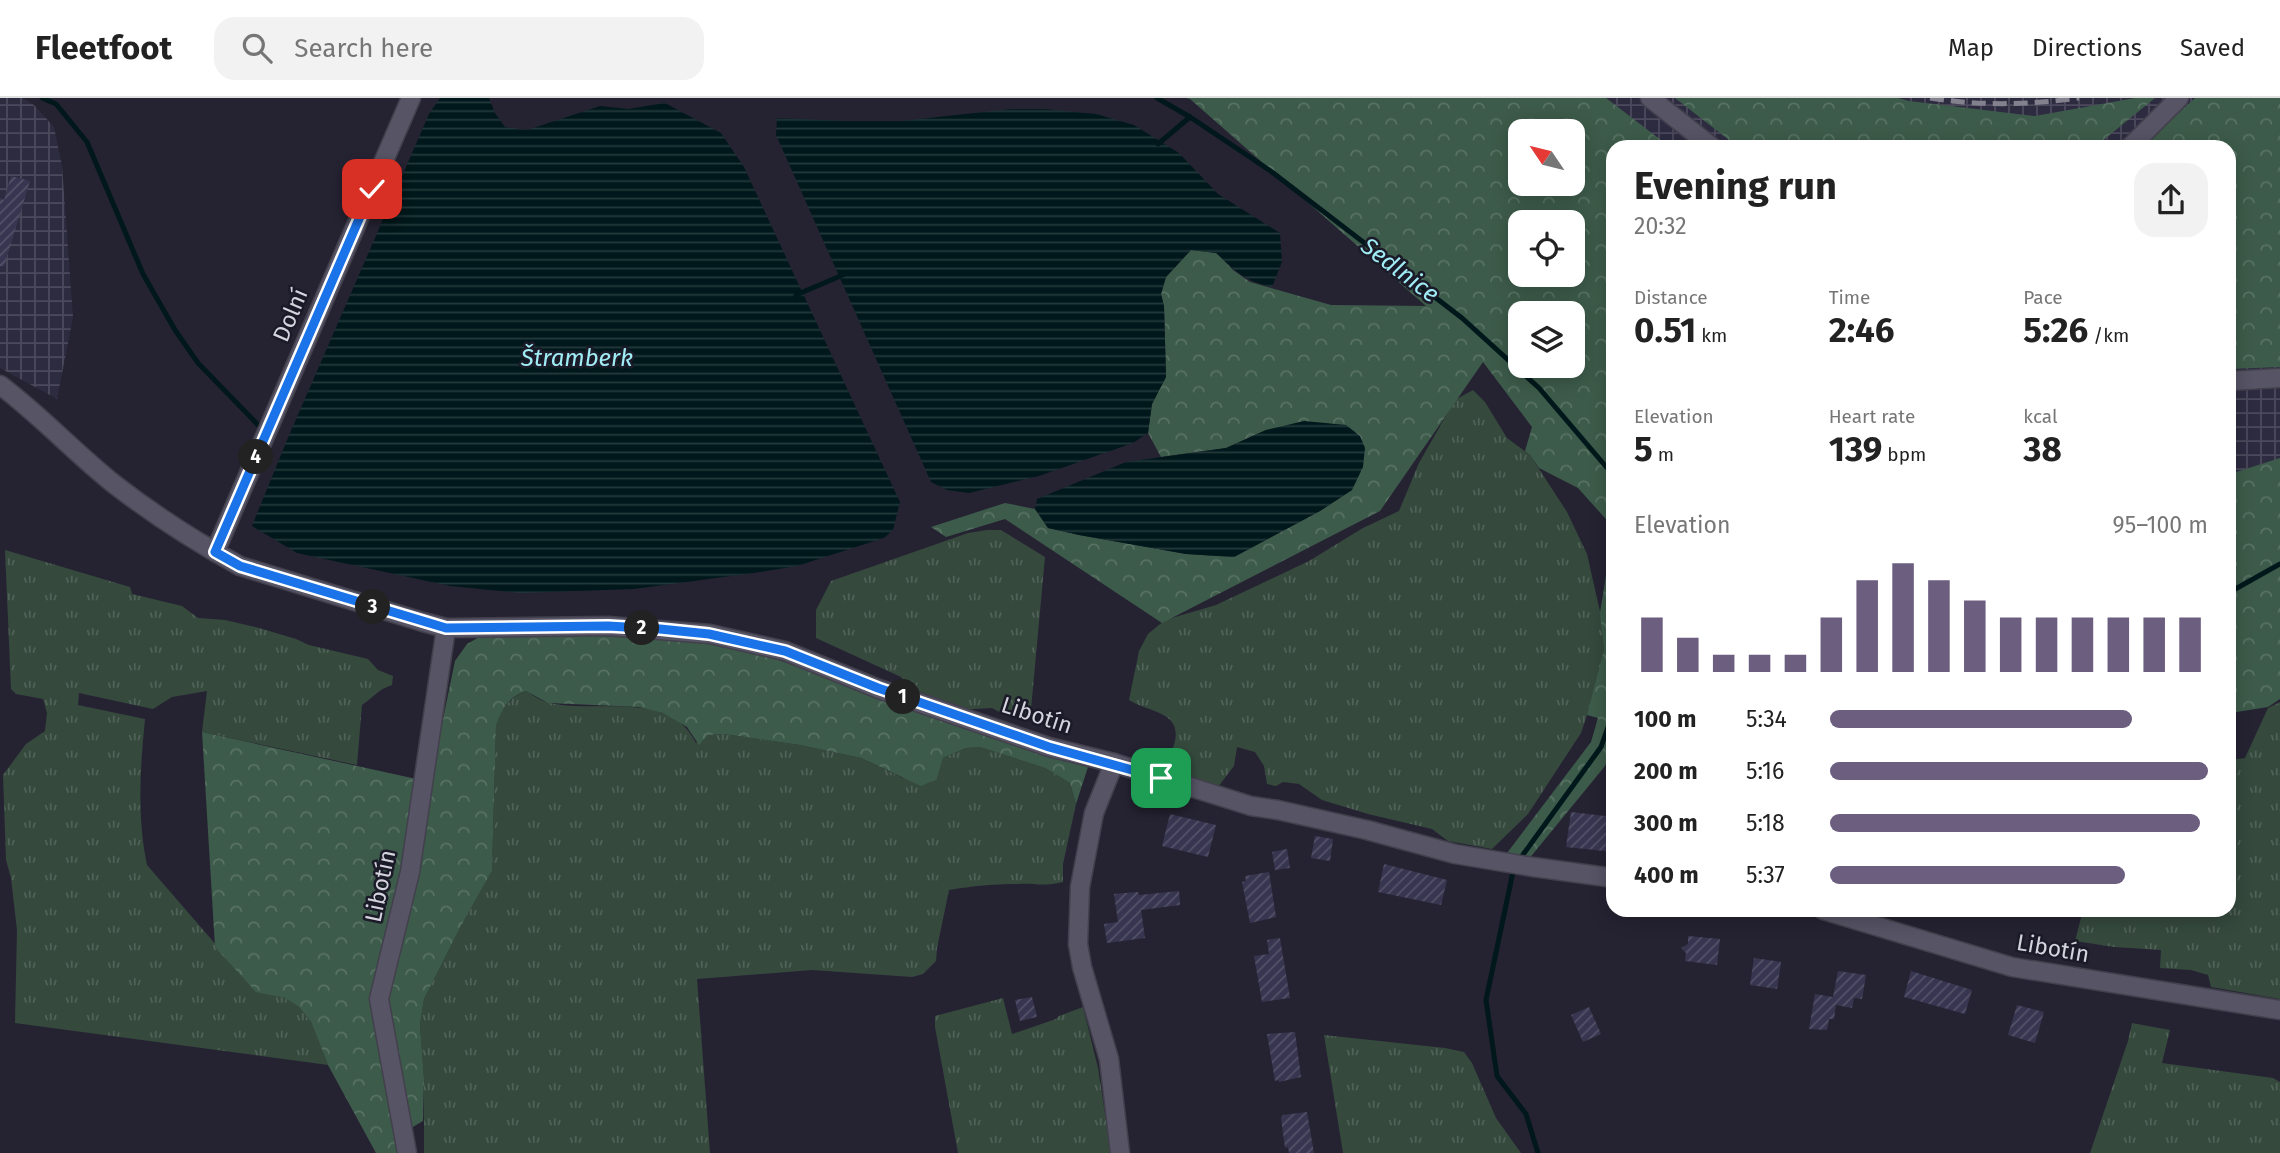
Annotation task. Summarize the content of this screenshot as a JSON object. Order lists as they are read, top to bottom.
{
  "streets": {
    "street": ["Dolní", "Libotín"]
  },
  "crossings": [
    ["Dolní", "Libotín"]
  ],
  "water": ["Sedlnice", "Štramberk"],
  "north": "top left",
  "page": {
    "header": "Fleetfoot",
    "search": "Search here",
    "nav": ["Map", "Directions", "Saved"],
    "heading": ["Evening run", "20:32"],
    "stats": [
      ["Distance", "0.51 km"],
      ["Time", "2:46"],
      ["Pace", "5:26 /km"],
      ["Elevation", "5 m"],
      ["Heart rate", "139 bpm"],
      ["kcal", "38"]
    ],
    "pins": [
      "4",
      "3",
      "2",
      "1"
    ],
    "chart": ["Elevation", "95–100 m"],
    "list": [
      {
        "name": "100 m",
        "note": "5:34"
      },
      {
        "name": "200 m",
        "note": "5:16"
      },
      {
        "name": "300 m",
        "note": "5:18"
      },
      {
        "name": "400 m",
        "note": "5:37"
      }
    ]
  }
}
